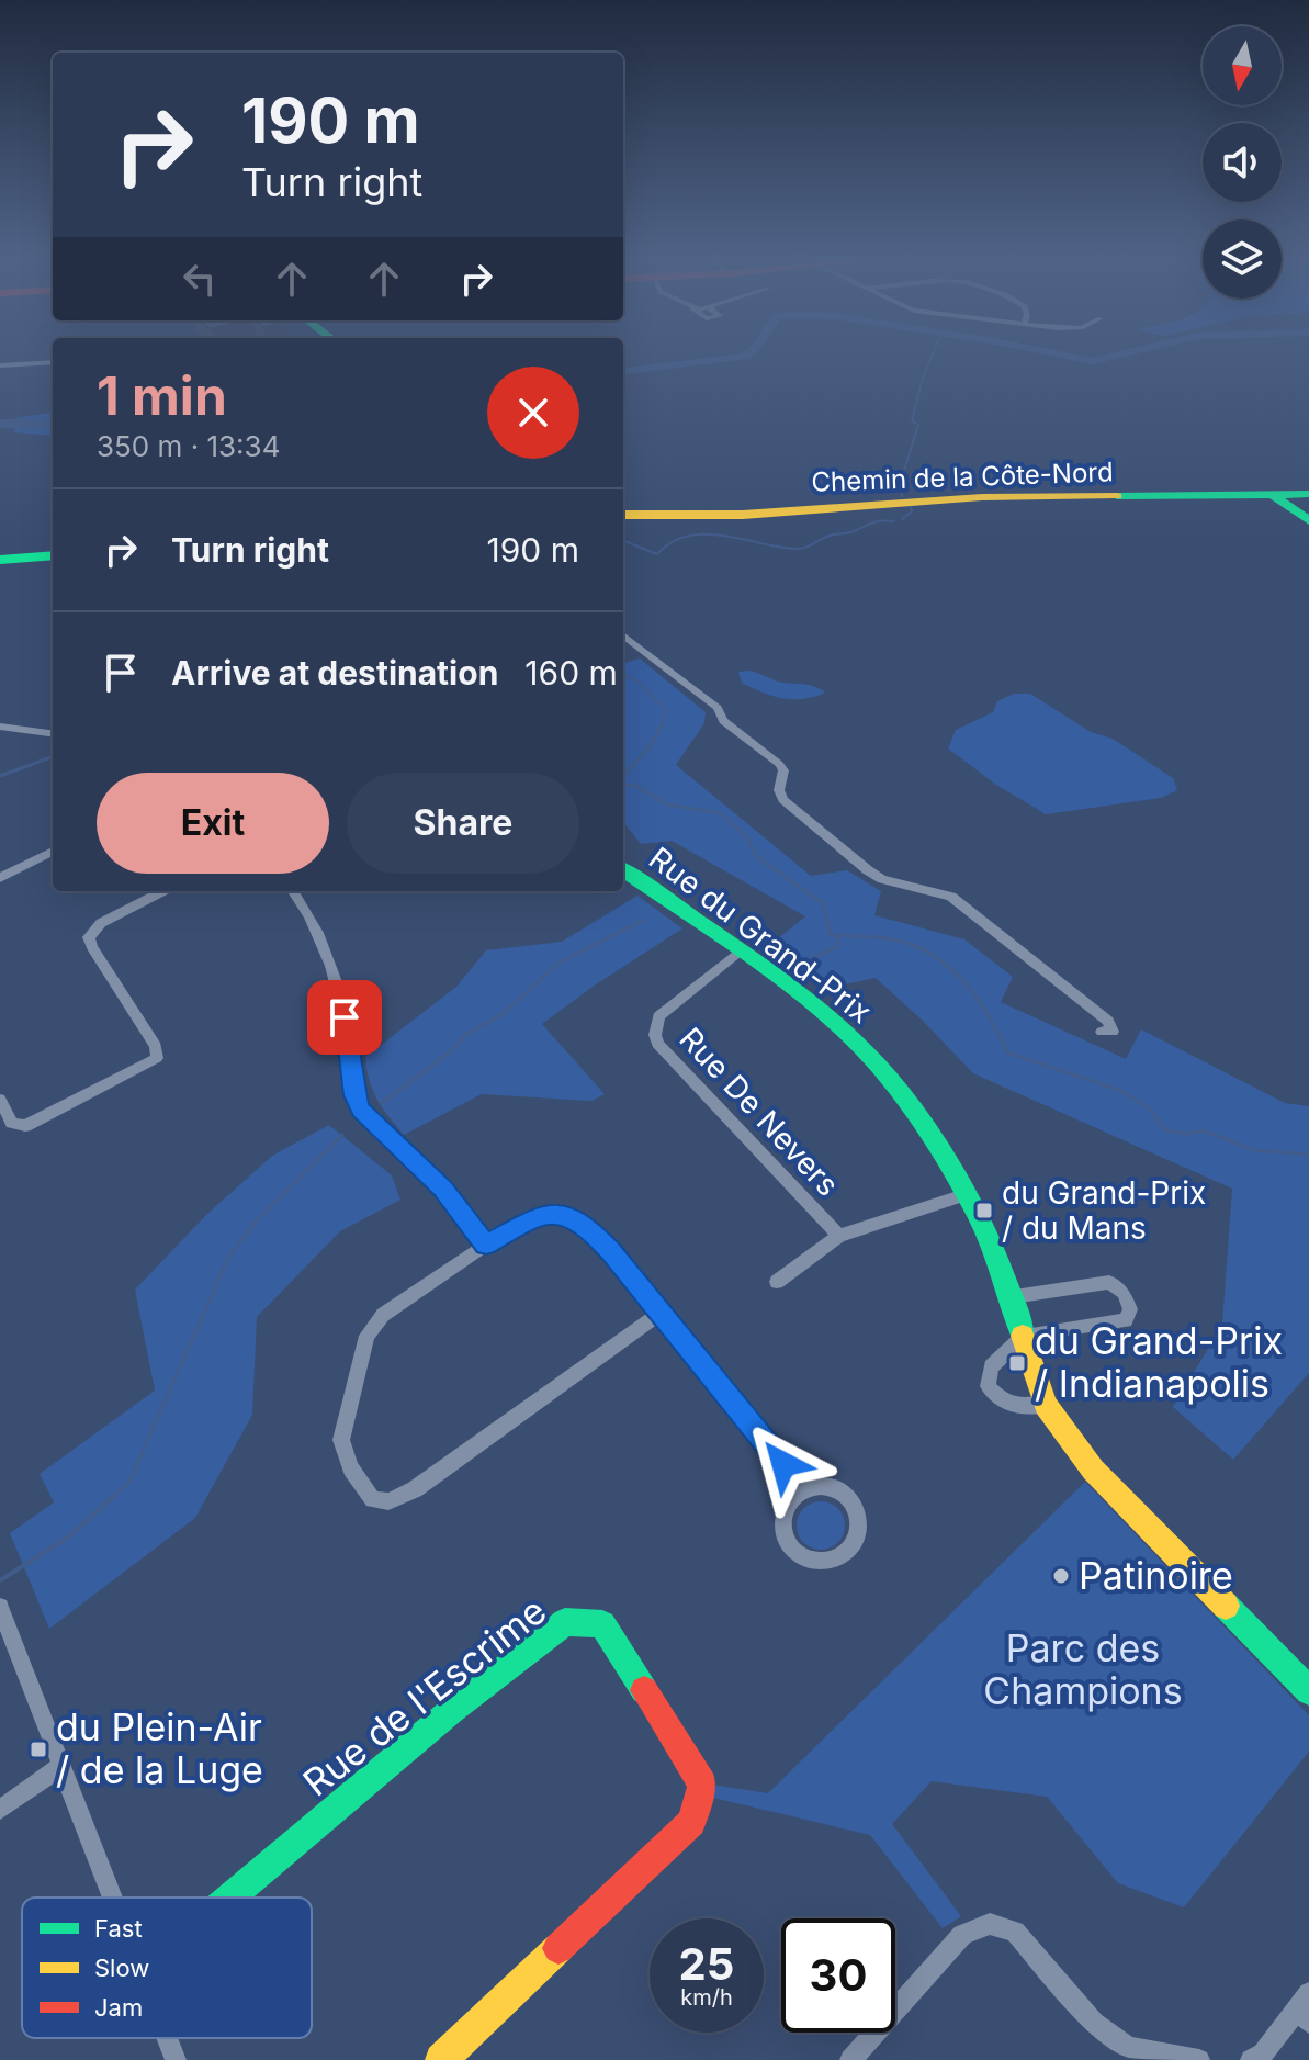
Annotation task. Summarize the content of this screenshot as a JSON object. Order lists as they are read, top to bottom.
{
  "streets": {
    "street": [
      "Chemin de la Côte-Nord",
      "Rue du Grand-Prix",
      "Rue De Nevers",
      "Rue de l'Escrime"
    ]
  },
  "crossings": [
    ["Rue du Grand-Prix", "Rue De Nevers"]
  ],
  "parks": ["Parc des Champions"],
  "places": {
    "transit": ["du Grand-Prix / du Mans", "du Grand-Prix / Indianapolis", "du Plein-Air / de la Luge"],
    "other": ["Patinoire"]
  },
  "legend": ["Fast", "Slow", "Jam"],
  "north": "bottom",
  "page": {
    "turn": ["190 m", "Turn right"],
    "heading": ["1 min", "350 m · 13:34"],
    "list": [
      {
        "name": "Turn right",
        "value": "190 m"
      },
      {
        "name": "Arrive at destination",
        "value": "160 m"
      }
    ],
    "buttons": ["Exit", "Share"],
    "speed": "25 km/h",
    "limit": "30"
  }
}
